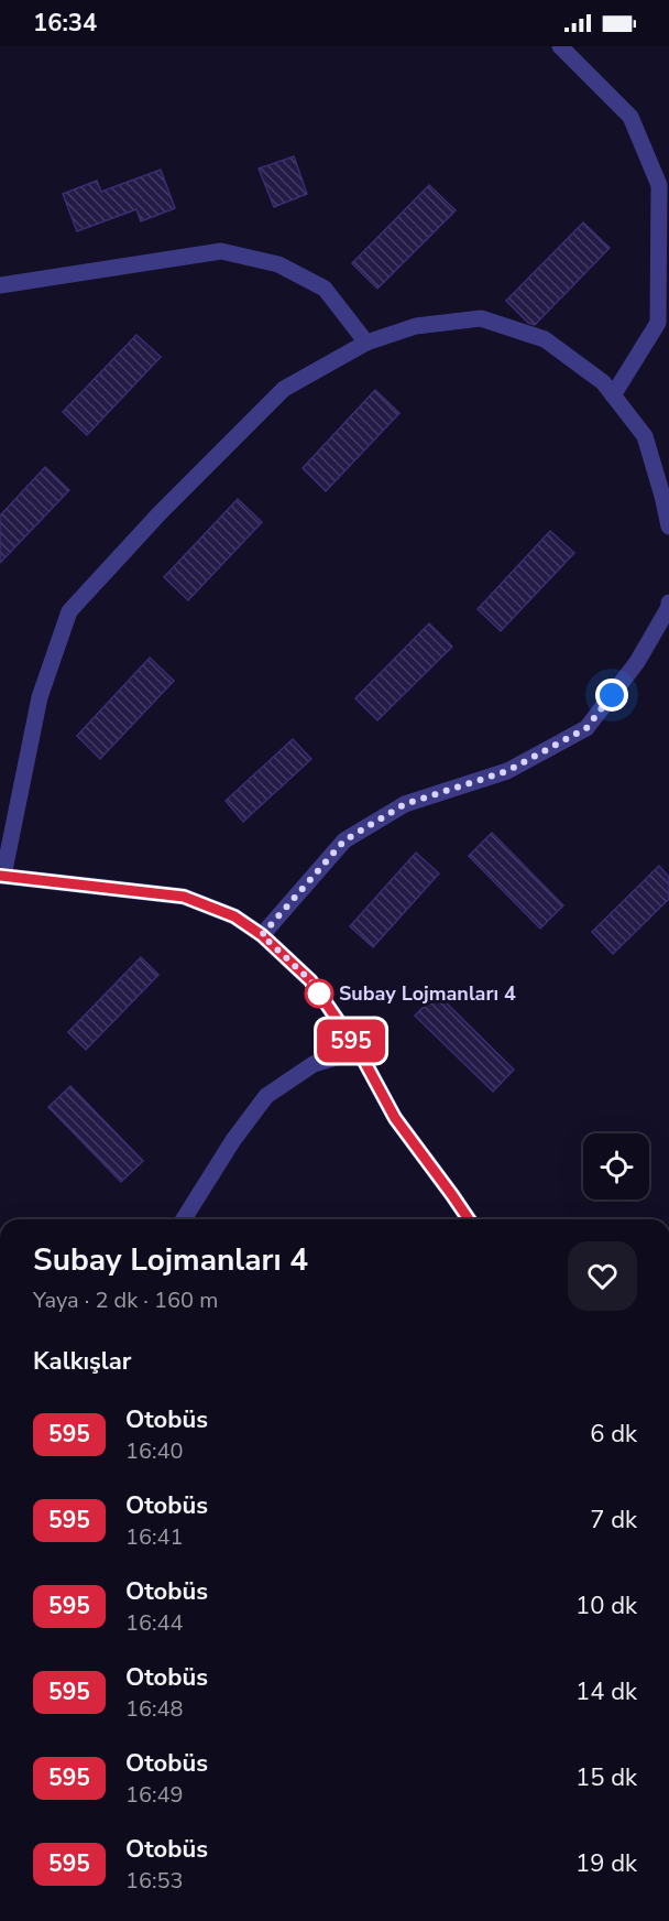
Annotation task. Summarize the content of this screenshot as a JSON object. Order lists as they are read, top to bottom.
{
  "places": ["Subay Lojmanları 4"],
  "lines": ["bus line 595"],
  "page": {
    "status": "16:34",
    "on_map": "595",
    "heading": [
      ["Subay Lojmanları 4", "Yaya · 2 dk · 160 m"],
      "Kalkışlar"
    ],
    "list": [
      {
        "mark": "595",
        "name": "Otobüs",
        "note": "16:40",
        "value": "6 dk"
      },
      {
        "mark": "595",
        "name": "Otobüs",
        "note": "16:41",
        "value": "7 dk"
      },
      {
        "mark": "595",
        "name": "Otobüs",
        "note": "16:44",
        "value": "10 dk"
      },
      {
        "mark": "595",
        "name": "Otobüs",
        "note": "16:48",
        "value": "14 dk"
      },
      {
        "mark": "595",
        "name": "Otobüs",
        "note": "16:49",
        "value": "15 dk"
      },
      {
        "mark": "595",
        "name": "Otobüs",
        "note": "16:53",
        "value": "19 dk"
      }
    ]
  }
}
